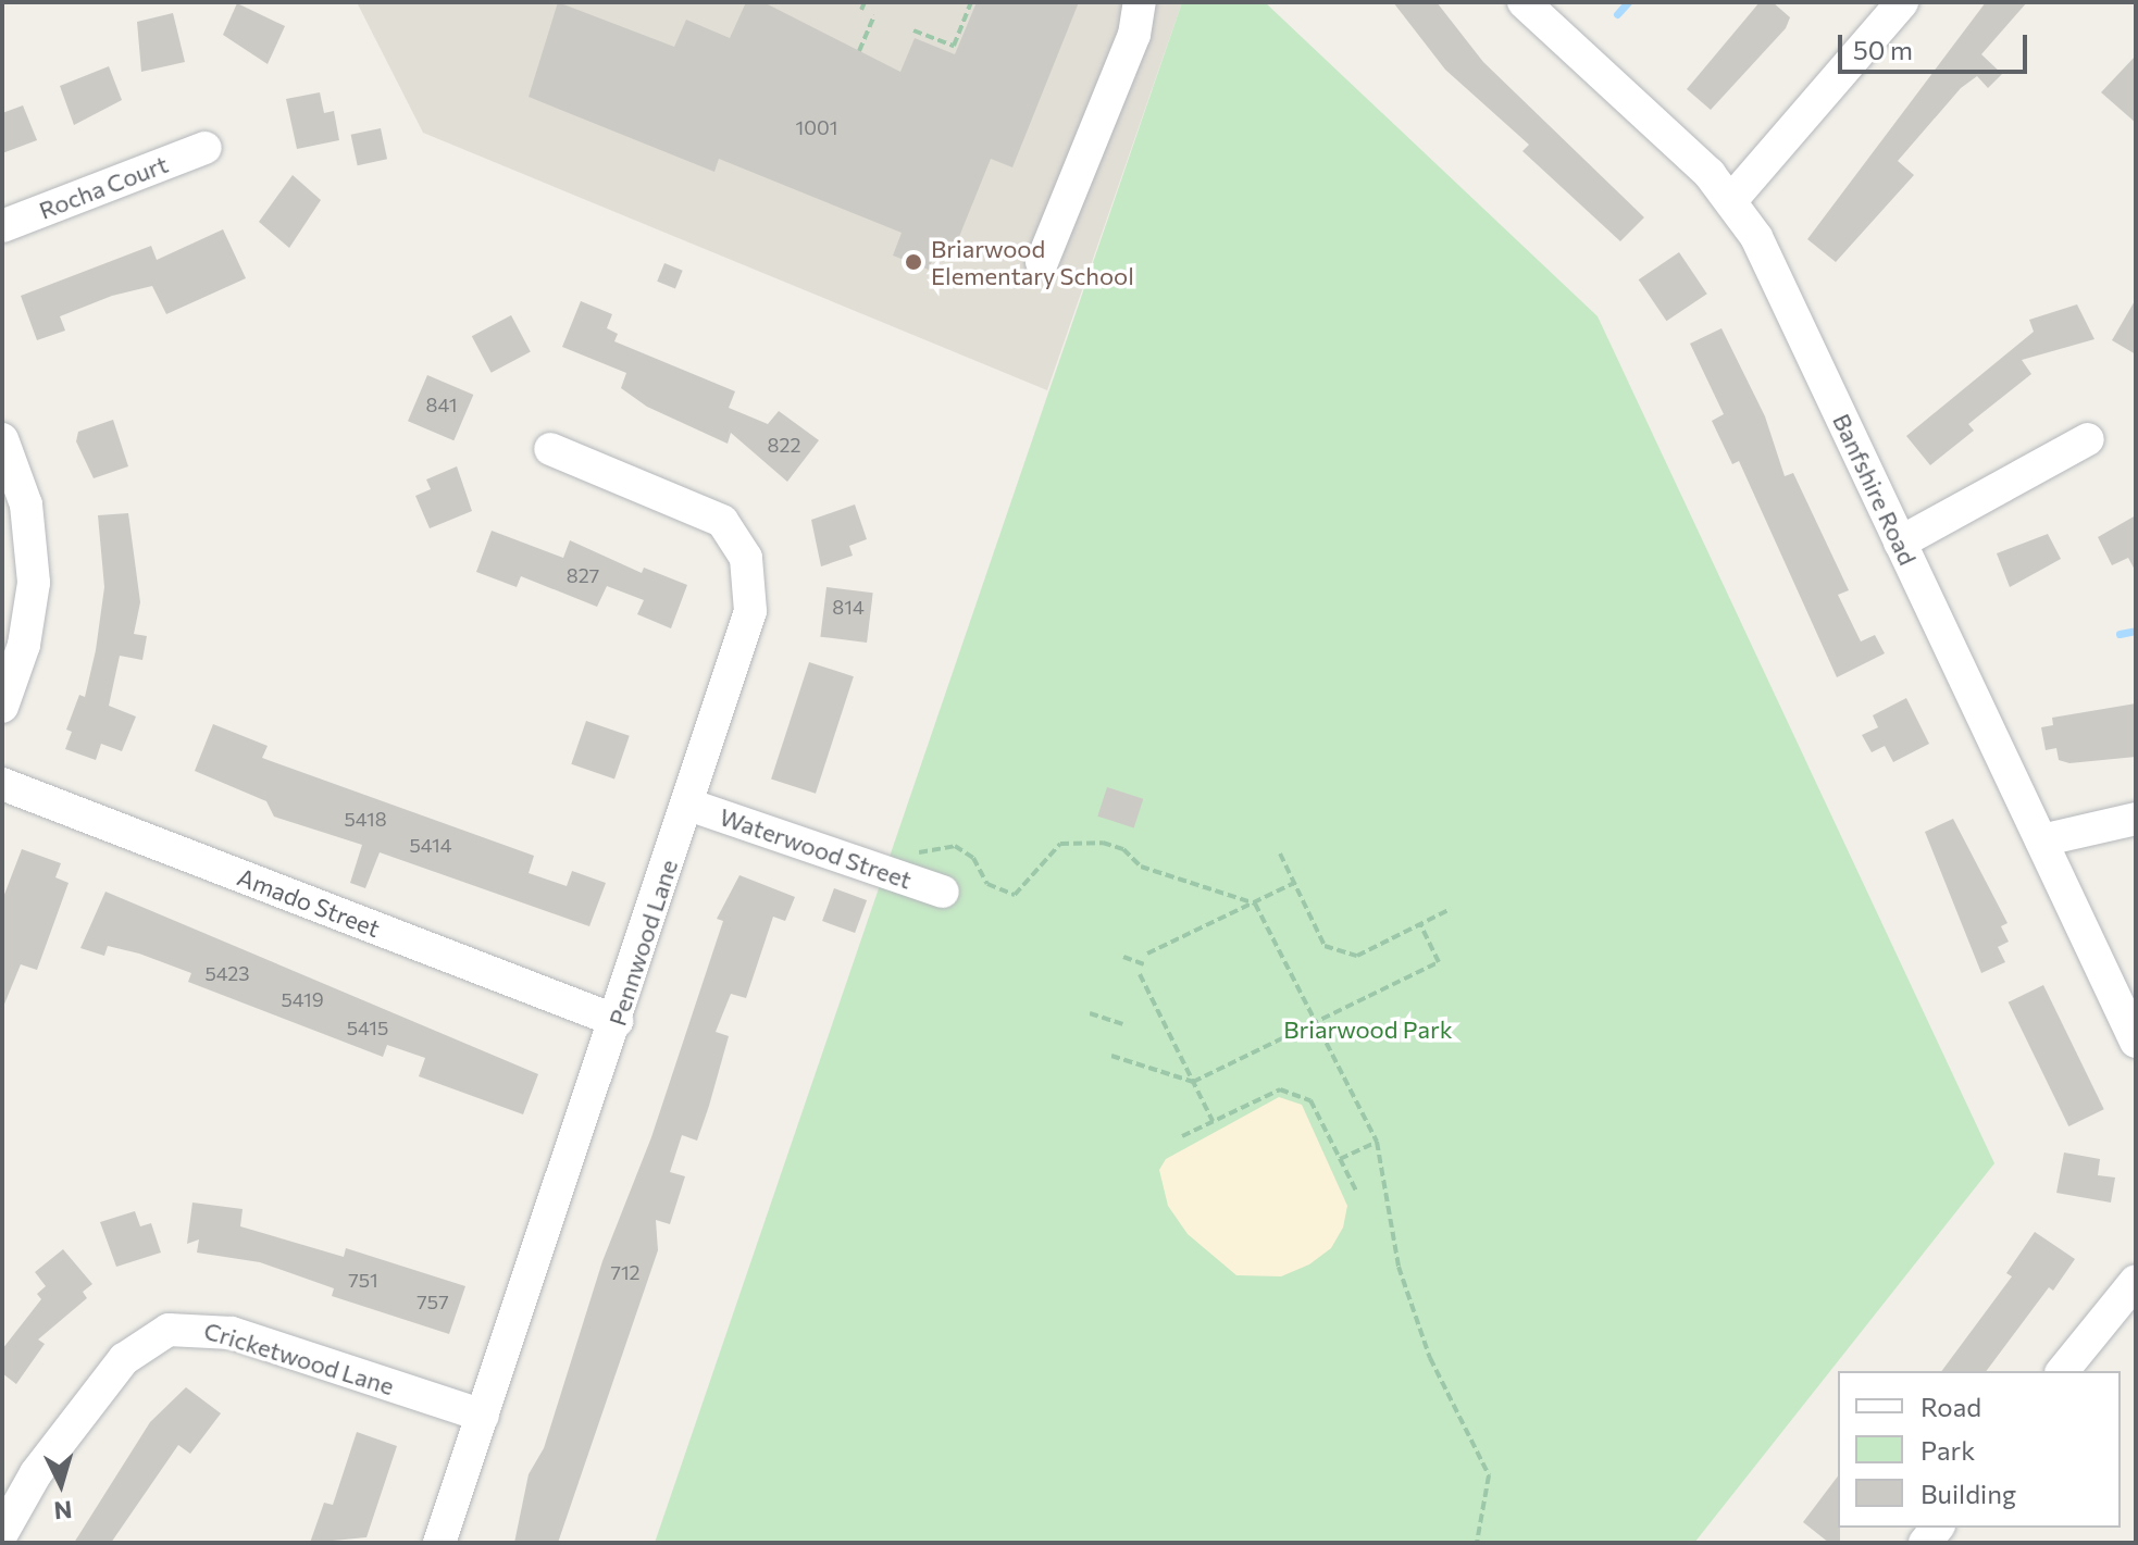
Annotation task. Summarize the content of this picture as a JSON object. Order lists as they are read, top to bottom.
{
  "streets": {
    "street": [
      "Rocha Court",
      "Banfshire Road",
      "Waterwood Street",
      "Amado Street",
      "Pennwood Lane",
      "Cricketwood Lane"
    ]
  },
  "crossings": [
    ["Waterwood Street", "Pennwood Lane"],
    ["Amado Street", "Pennwood Lane"],
    ["Pennwood Lane", "Cricketwood Lane"]
  ],
  "parks": ["Briarwood Park"],
  "places": ["Briarwood Elementary School"],
  "house_numbers": [
    "1001",
    "841",
    "822",
    "827",
    "814",
    "5418",
    "5414",
    "5423",
    "5419",
    "5415",
    "712",
    "751",
    "757"
  ],
  "legend": ["Road", "Park", "Building"],
  "scale_bar": "50 m",
  "north": "bottom"
}
